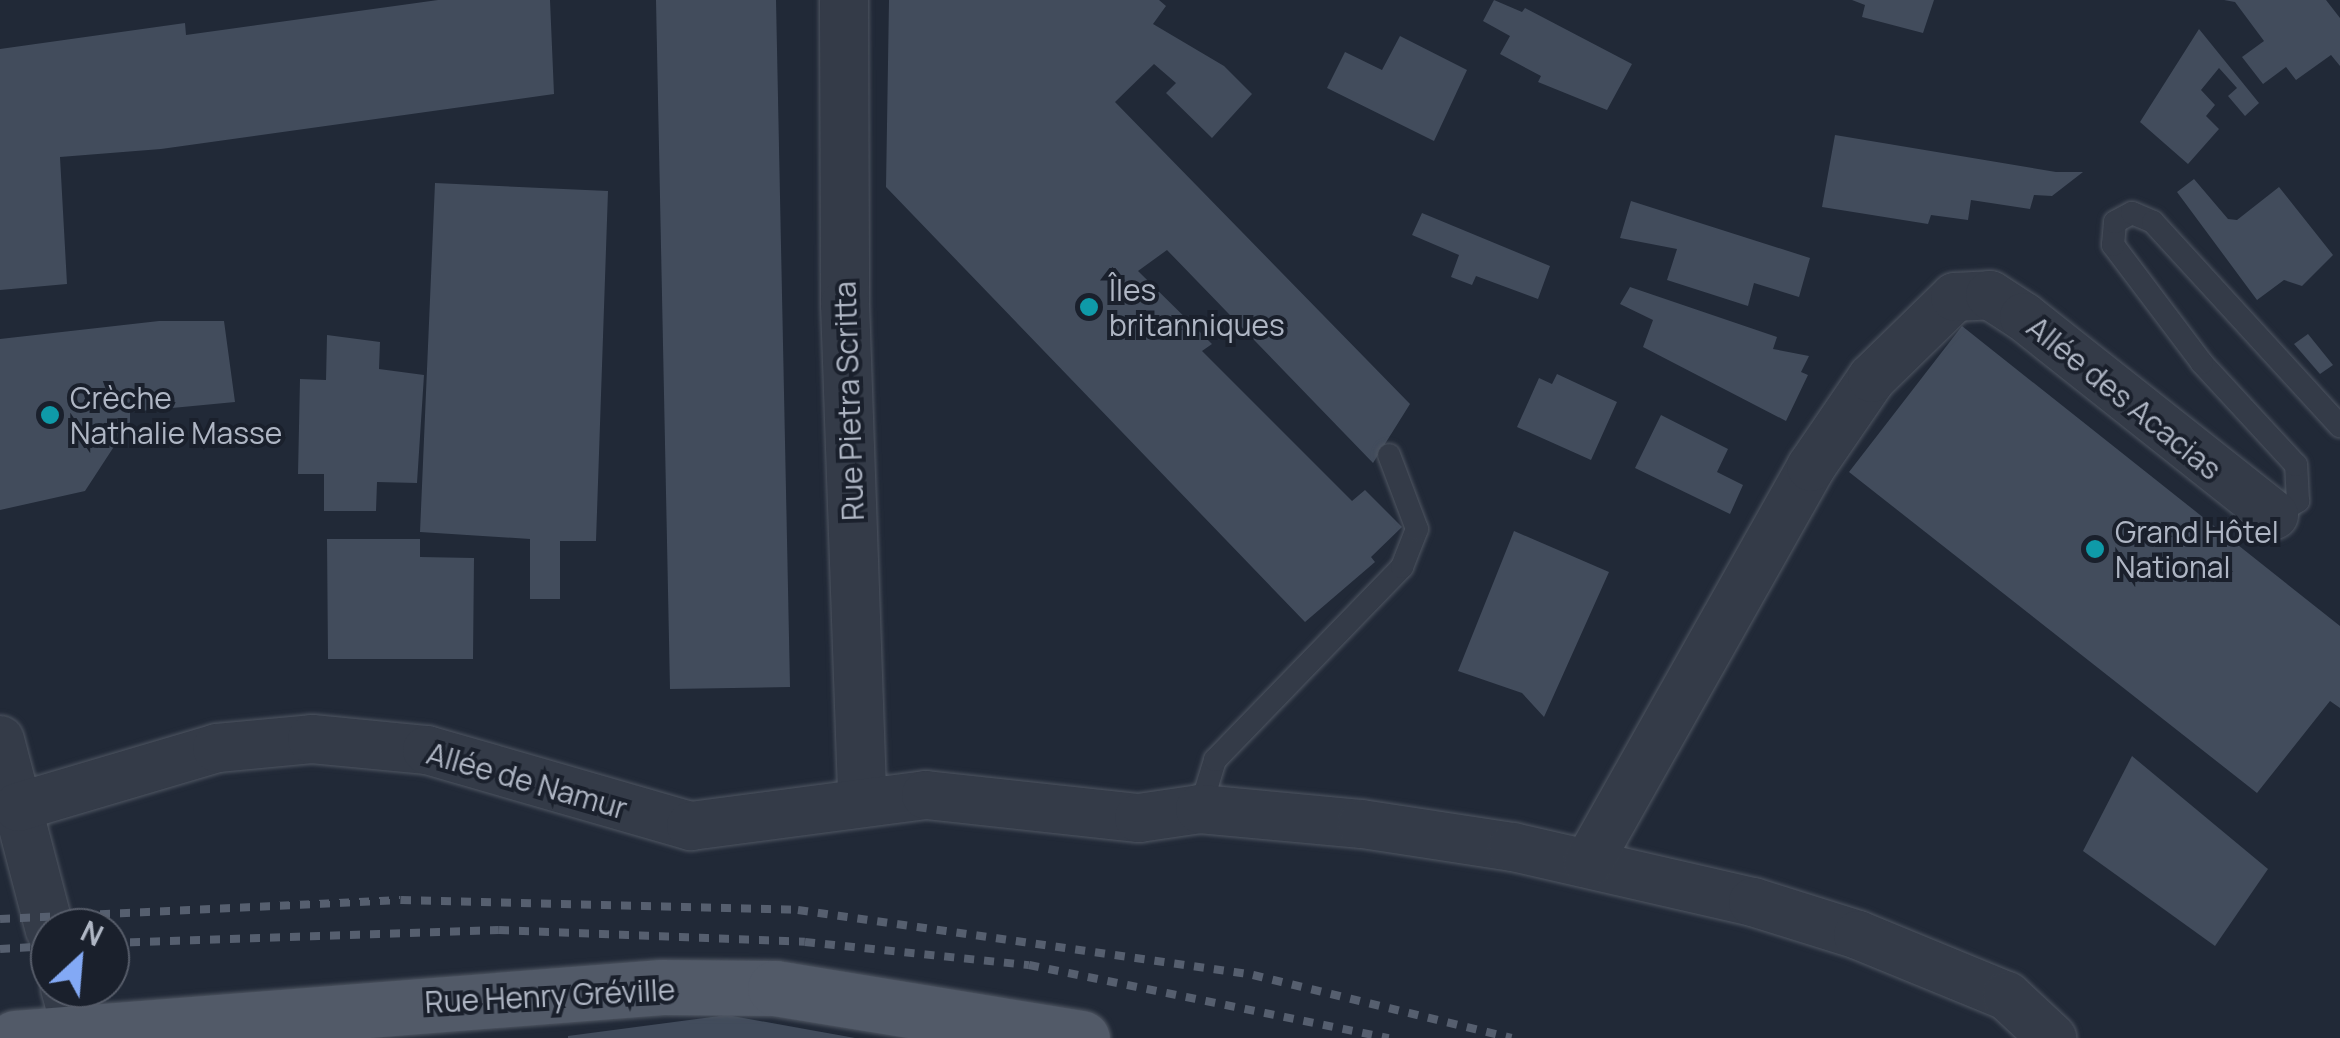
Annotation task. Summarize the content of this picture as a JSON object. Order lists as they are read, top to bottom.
{
  "streets": {
    "main road": ["Rue Henry Gréville"],
    "street": ["Allée des Acacias", "Rue Pietra Scritta", "Allée de Namur"]
  },
  "crossings": [
    ["Allée des Acacias", "Allée de Namur"],
    ["Rue Pietra Scritta", "Allée de Namur"]
  ],
  "places": ["Îles britanniques", "Crèche Nathalie Masse", "Grand Hôtel National"],
  "north": "top right"
}
